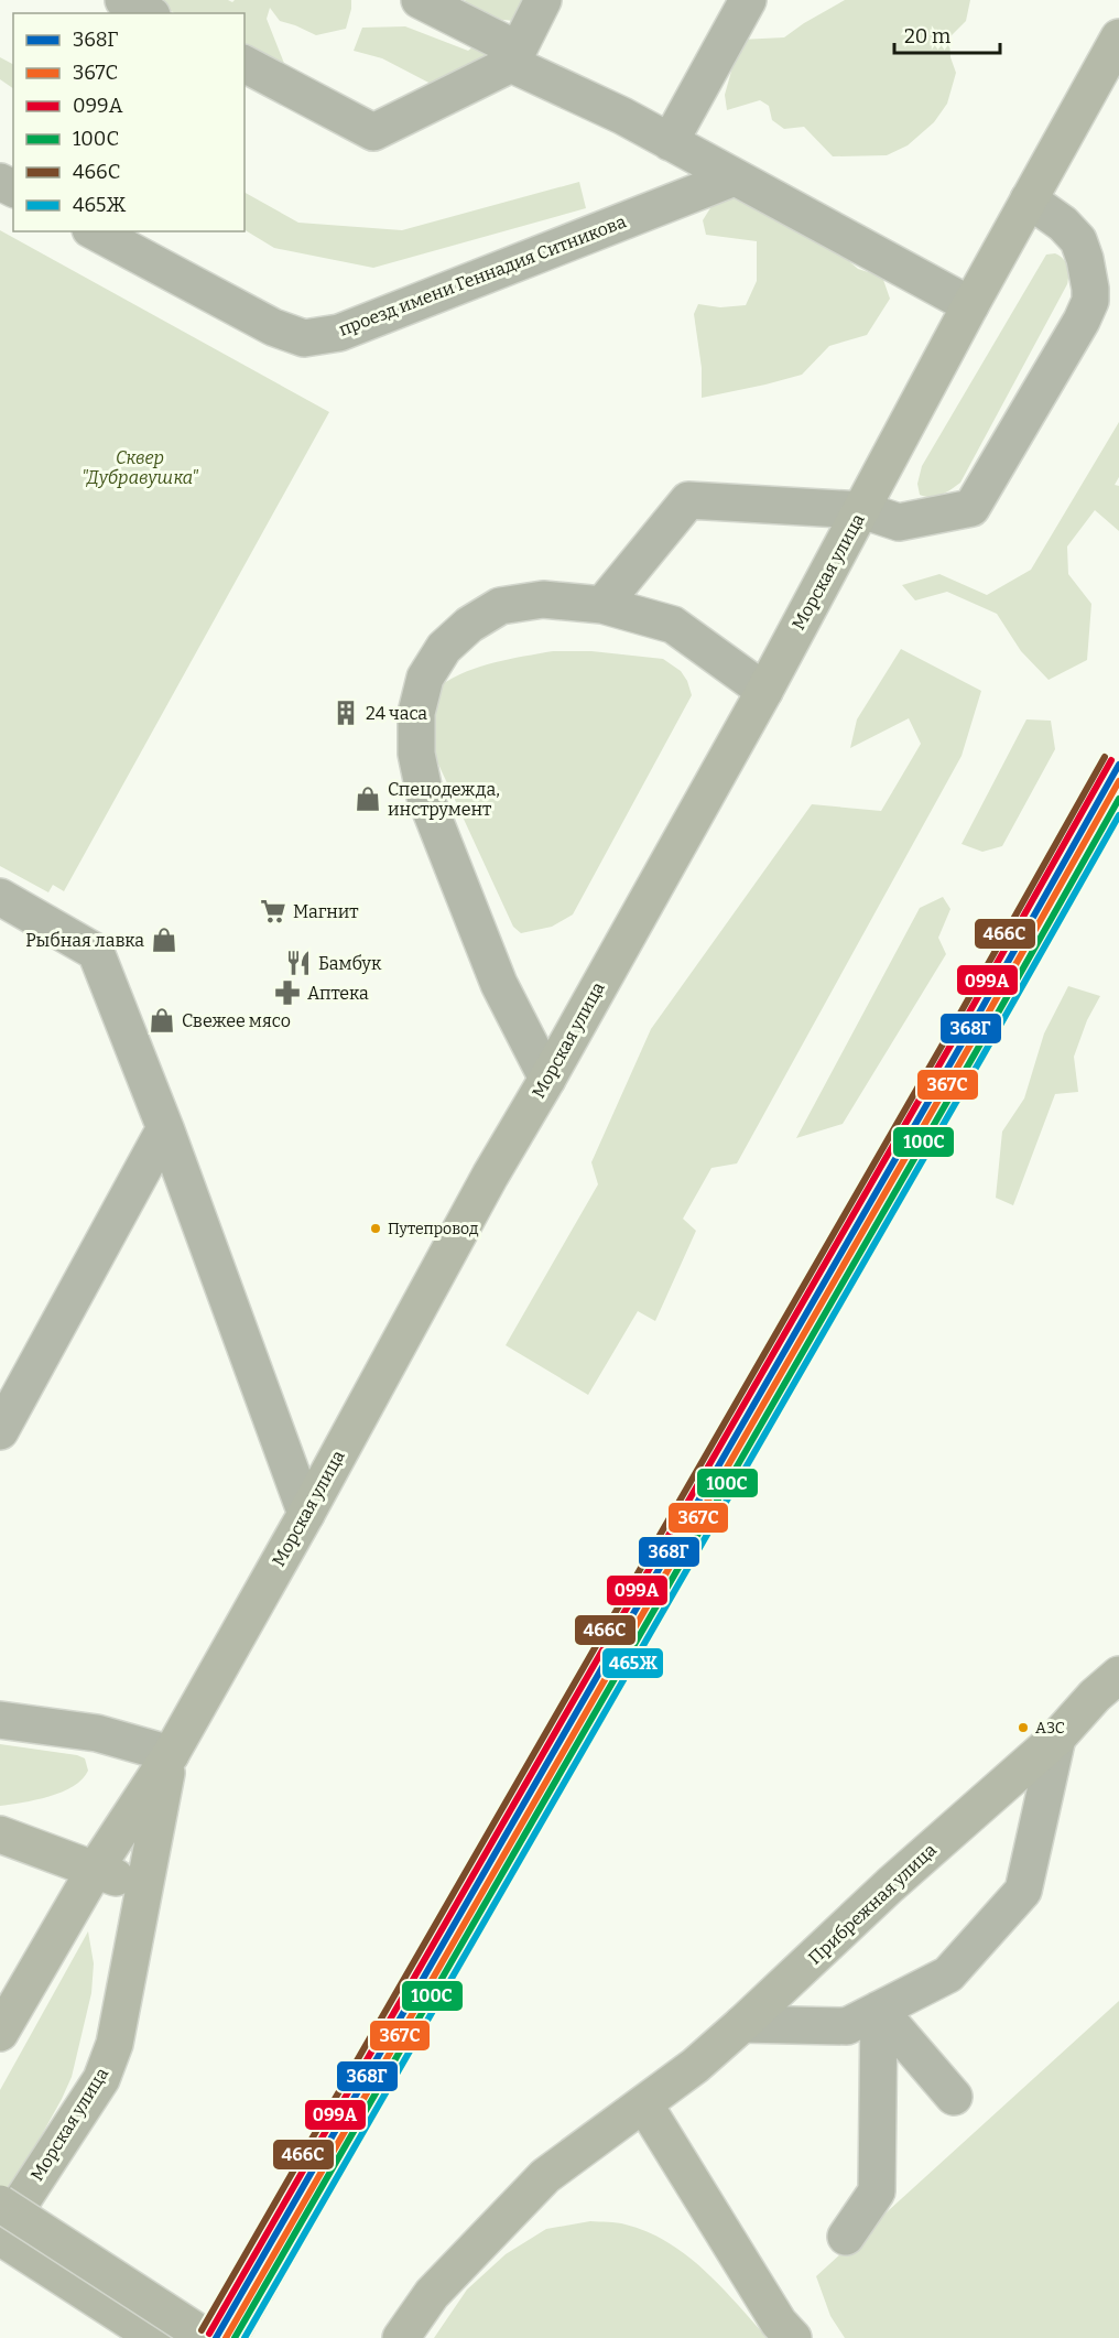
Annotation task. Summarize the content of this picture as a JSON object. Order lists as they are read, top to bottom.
{
  "streets": {
    "main road": ["Морская улица", "Прибрежная улица"],
    "street": ["проезд имени Геннадия Ситникова"]
  },
  "parks": ["Сквер \"Дубравушка\""],
  "places": {
    "building": ["24 часа"],
    "shop": ["Спецодежда, инструмент", "Рыбная лавка", "Свежее мясо"],
    "supermarket": ["Магнит"],
    "restaurant": ["Бамбук"],
    "pharmacy": ["Аптека"],
    "other": ["Путепровод", "АЗС"]
  },
  "lines": [
    "transit line 466С",
    "transit line 099А",
    "transit line 368Г",
    "transit line 367С",
    "transit line 100C",
    "transit line 465Ж"
  ],
  "legend": [
    "368Г",
    "367С",
    "099А",
    "100C",
    "466С",
    "465Ж"
  ],
  "scale_bar": "20 m"
}
